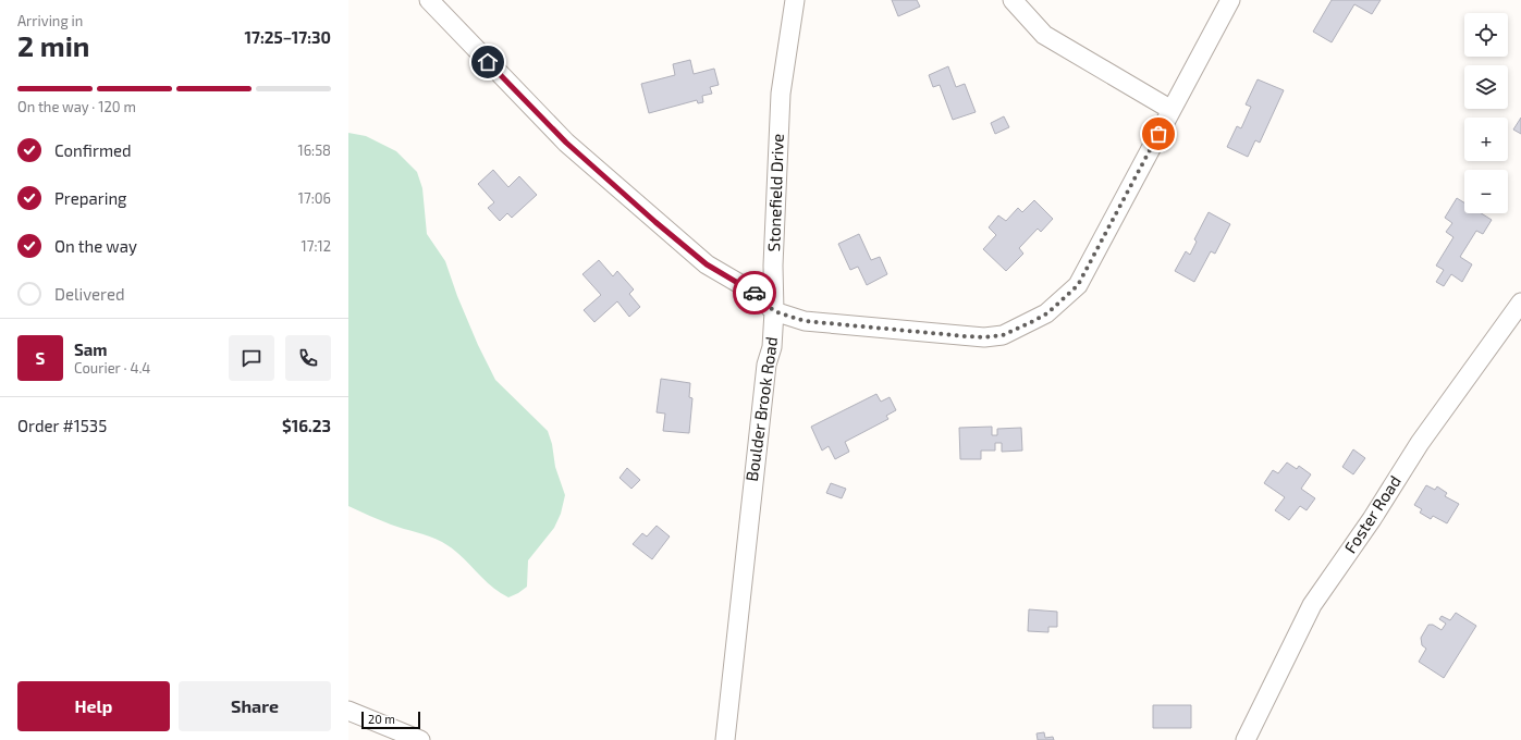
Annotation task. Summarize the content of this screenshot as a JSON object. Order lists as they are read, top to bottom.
{
  "streets": {
    "street": ["Stonefield Drive", "Boulder Brook Road", "Foster Road"]
  },
  "crossings": [
    ["Stonefield Drive", "Boulder Brook Road"]
  ],
  "scale_bar": "20 m",
  "page": {
    "heading": ["2 min", "Arriving in", "17:25–17:30"],
    "panel": [
      "Sam",
      "Courier · 4.4",
      "Order #1535",
      "$16.23"
    ],
    "map_buttons": ["+", "−"],
    "bar": "On the way · 120 m",
    "list": [
      ["Confirmed", "16:58"],
      ["Preparing", "17:06"],
      ["On the way", "17:12"],
      "Delivered"
    ],
    "round": "S",
    "buttons": ["Help", "Share"],
    "scale": "20 m"
  }
}
